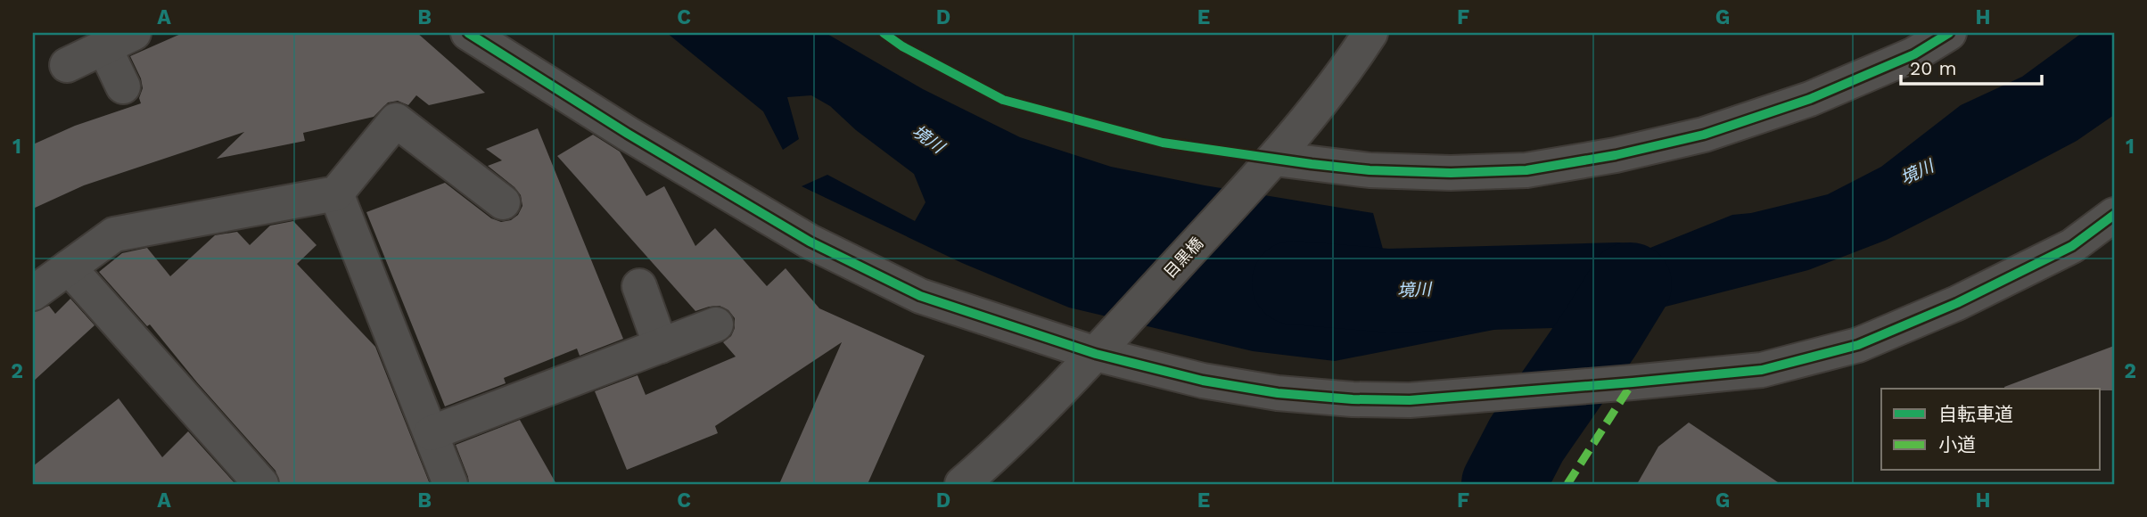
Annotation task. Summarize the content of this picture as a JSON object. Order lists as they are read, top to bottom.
{
  "streets": {
    "street": ["目黒橋"]
  },
  "water": ["境川"],
  "legend": ["自転車道", "小道"],
  "scale_bar": "20 m",
  "grid": {
    "columns": [
      "A",
      "B",
      "C",
      "D",
      "E",
      "F",
      "G",
      "H"
    ],
    "rows": ["1", "2"]
  }
}
